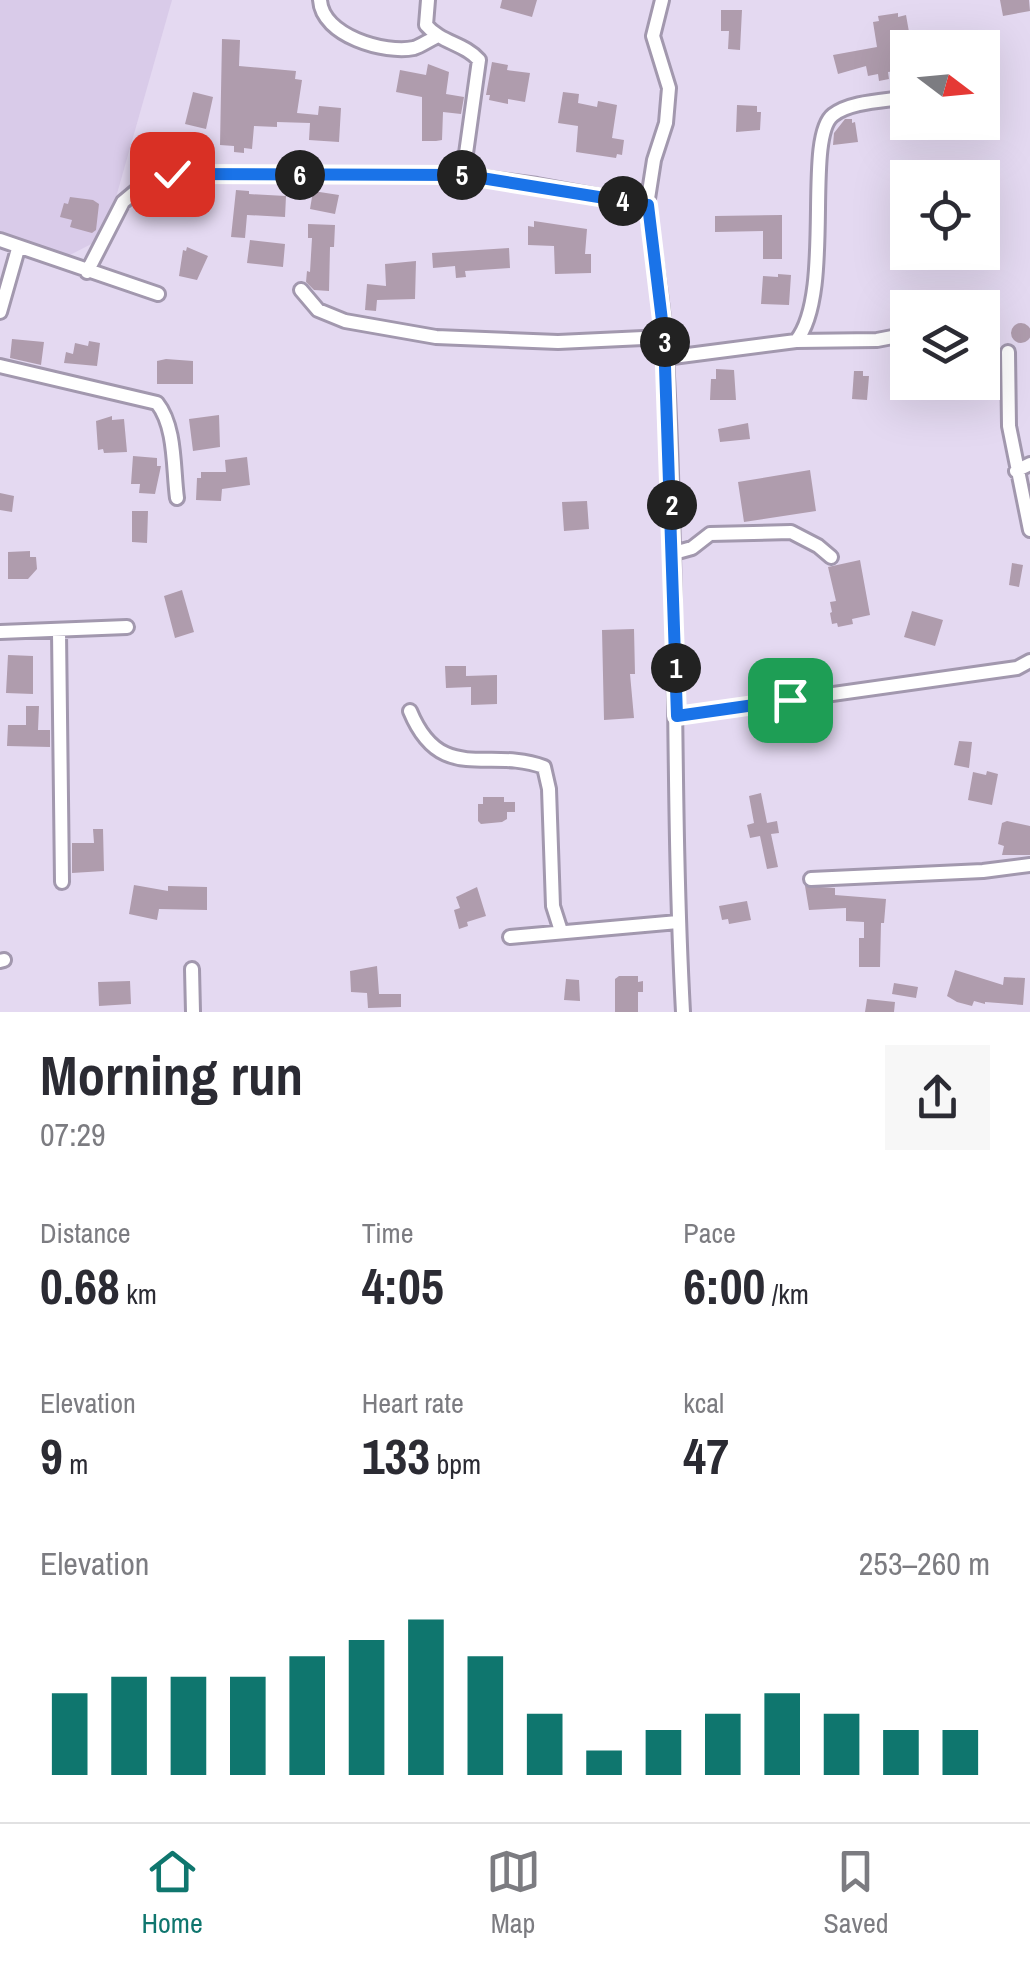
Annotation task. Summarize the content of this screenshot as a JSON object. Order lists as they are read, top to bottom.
{
  "north": "right",
  "page": {
    "pins": [
      "5",
      "6",
      "4",
      "3",
      "2",
      "1"
    ],
    "heading": ["Morning run", "07:29"],
    "stats": [
      ["Distance", "0.68 km"],
      ["Time", "4:05"],
      ["Pace", "6:00 /km"],
      ["Elevation", "9 m"],
      ["Heart rate", "133 bpm"],
      ["kcal", "47"]
    ],
    "chart": ["Elevation", "253–260 m"],
    "tabs": ["Home", "Map", "Saved"]
  }
}
